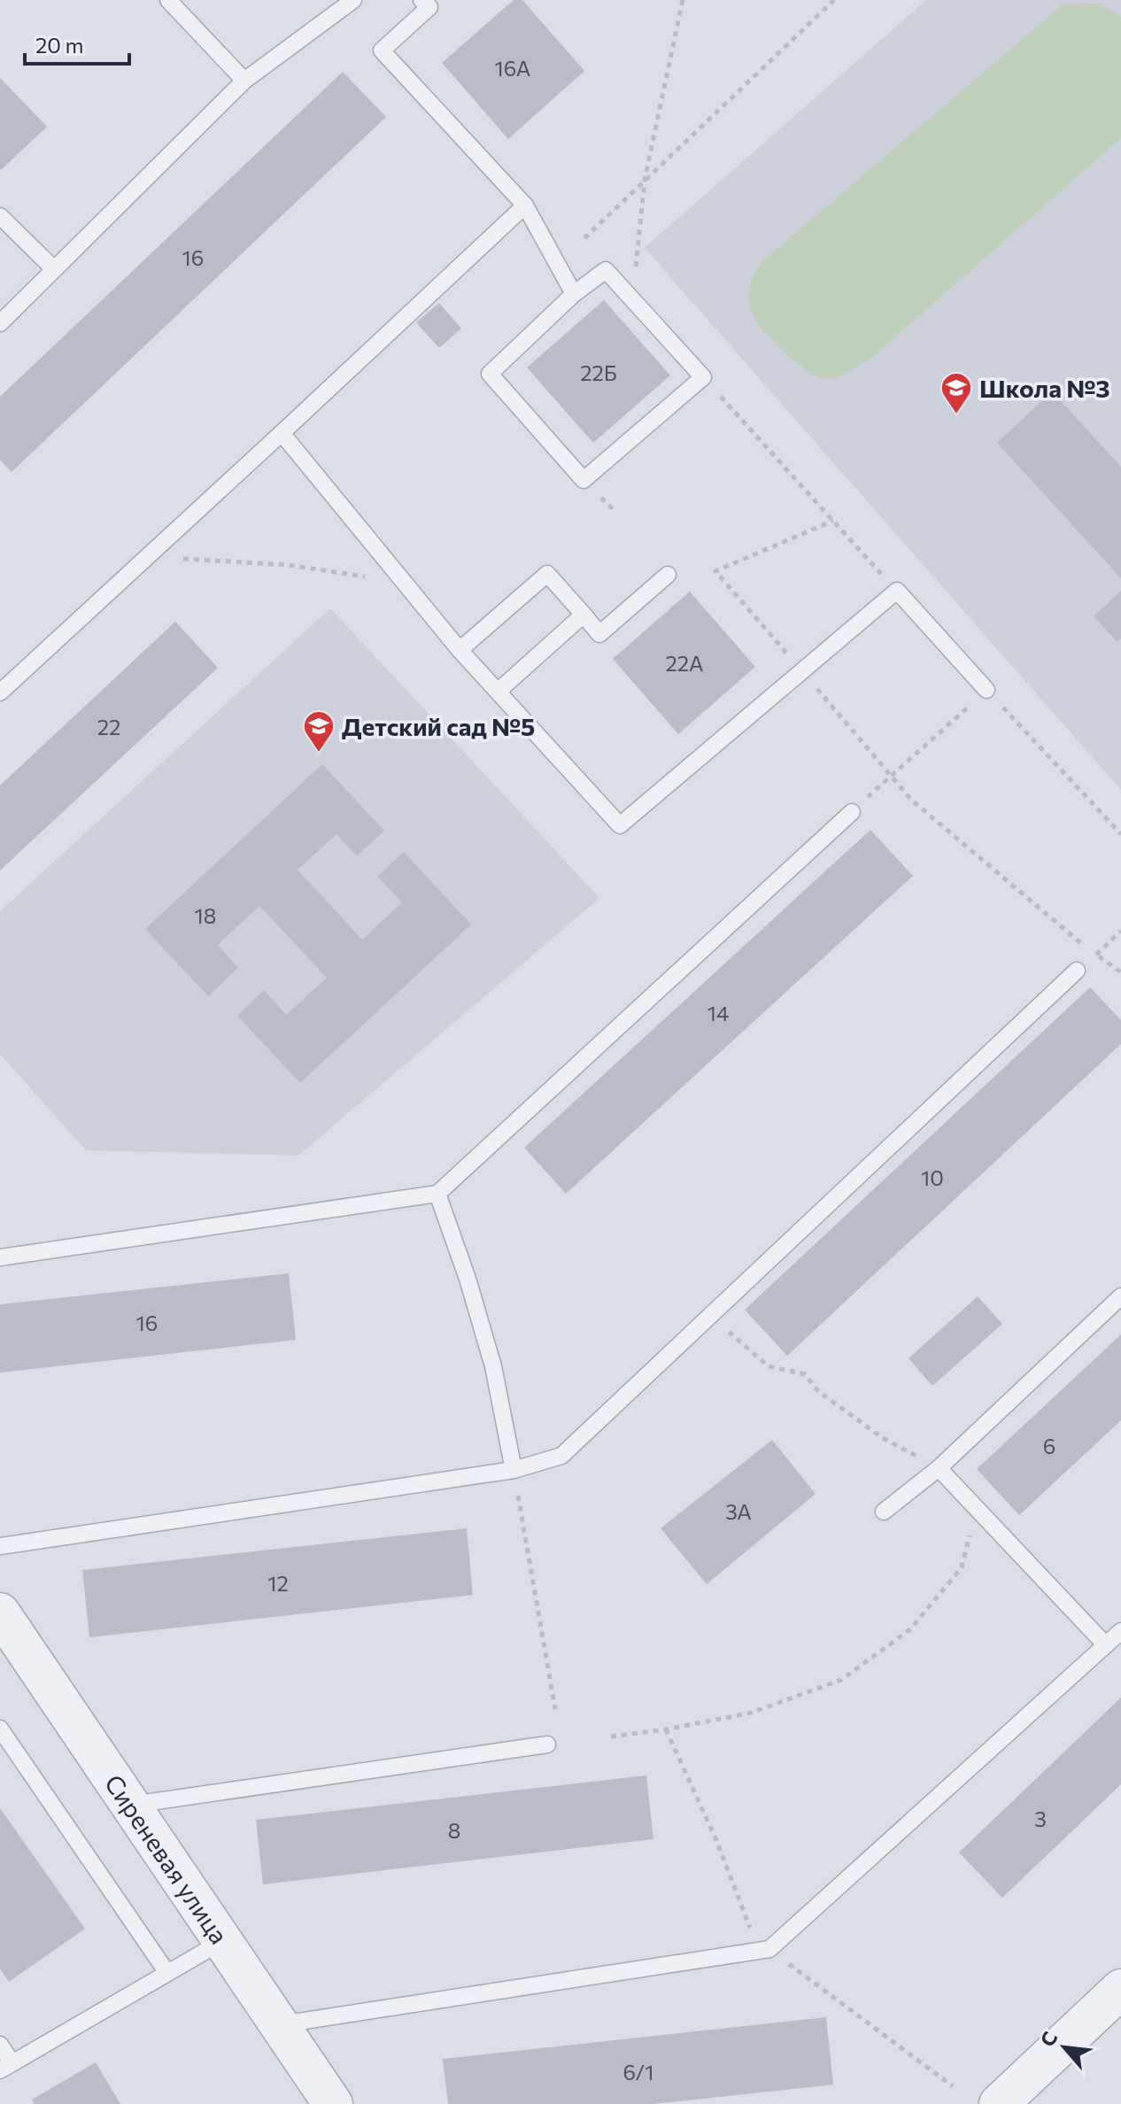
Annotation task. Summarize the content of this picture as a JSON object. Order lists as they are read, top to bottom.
{
  "streets": {
    "street": ["Сиреневая улица"]
  },
  "places": {
    "school or university": ["Школа №3", "Детский сад №5"]
  },
  "house_numbers": [
    "16А",
    "16",
    "22Б",
    "22А",
    "22",
    "18",
    "14",
    "10",
    "16",
    "6",
    "3А",
    "12",
    "3",
    "8",
    "6/1"
  ],
  "scale_bar": "20 m",
  "north": "top left"
}
